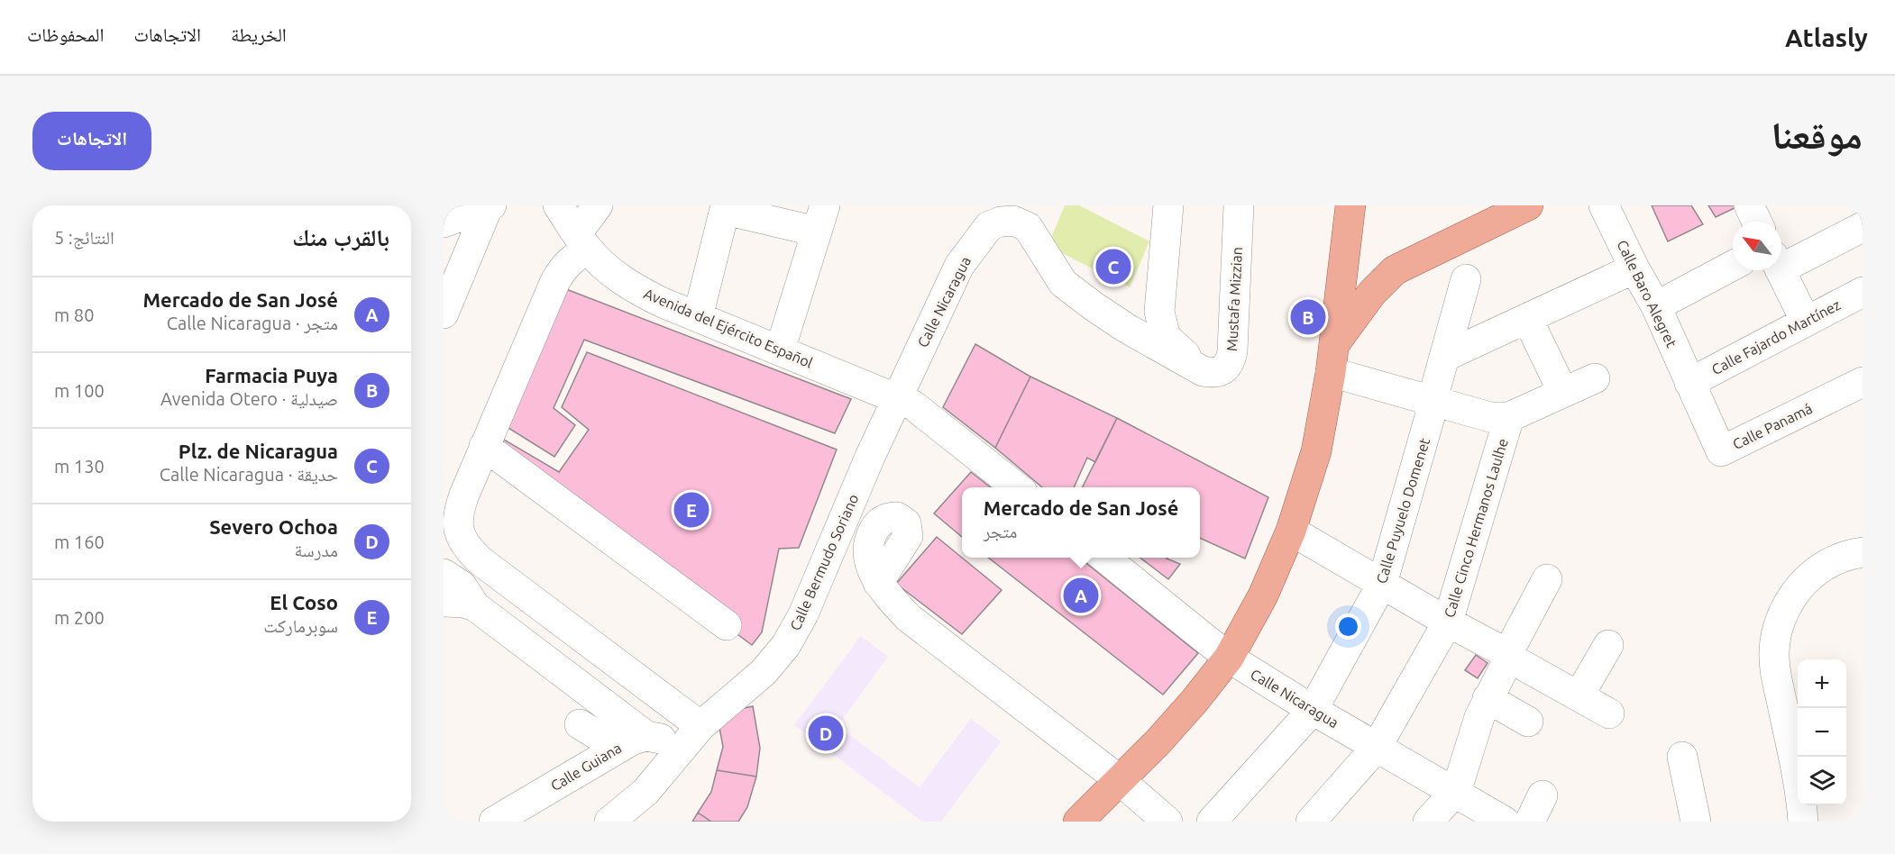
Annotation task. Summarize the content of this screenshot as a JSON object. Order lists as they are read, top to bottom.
{
  "streets": {
    "street": [
      "Calle Baro Alegret",
      "Mustafa Mizzian",
      "Calle Nicaragua",
      "Avenida del Ejército Español",
      "Calle Fajardo Martínez",
      "Calle Panamá",
      "Calle Puyuelo Domenet",
      "Calle Cinco Hermanos Laulhe",
      "Calle Bermudo Soriano",
      "Calle Guiana"
    ]
  },
  "crossings": [
    ["Calle Baro Alegret", "Calle Fajardo Martínez"],
    ["Calle Baro Alegret", "Calle Panamá"],
    ["Mustafa Mizzian", "Calle Nicaragua"],
    ["Calle Nicaragua", "Avenida del Ejército Español"],
    ["Calle Nicaragua", "Calle Puyuelo Domenet"],
    ["Calle Nicaragua", "Calle Cinco Hermanos Laulhe"],
    ["Calle Nicaragua", "Calle Bermudo Soriano"],
    ["Avenida del Ejército Español", "Calle Bermudo Soriano"],
    ["Calle Fajardo Martínez", "Calle Panamá"]
  ],
  "north": "top left",
  "page": {
    "header": "Atlasly",
    "nav": ["الخريطة", "الاتجاهات", "المحفوظات"],
    "title": "موقعنا",
    "buttons": "الاتجاهات",
    "heading": ["بالقرب منك", "النتائج: 5"],
    "pins": [
      "C",
      "B",
      "E",
      "A",
      "D"
    ],
    "list": [
      {
        "mark": "A",
        "name": "Mercado de San José",
        "note": "متجر · Calle Nicaragua",
        "value": "80 m"
      },
      {
        "mark": "B",
        "name": "Farmacia Puya",
        "note": "صيدلية · Avenida Otero",
        "value": "100 m"
      },
      {
        "mark": "C",
        "name": "Plz. de Nicaragua",
        "note": "حديقة · Calle Nicaragua",
        "value": "130 m"
      },
      {
        "mark": "D",
        "name": "Severo Ochoa",
        "note": "مدرسة",
        "value": "160 m"
      },
      {
        "mark": "E",
        "name": "El Coso",
        "note": "سوبرماركت",
        "value": "200 m"
      }
    ],
    "popup": ["Mercado de San José", "متجر"],
    "map_buttons": ["+", "−"]
  }
}
